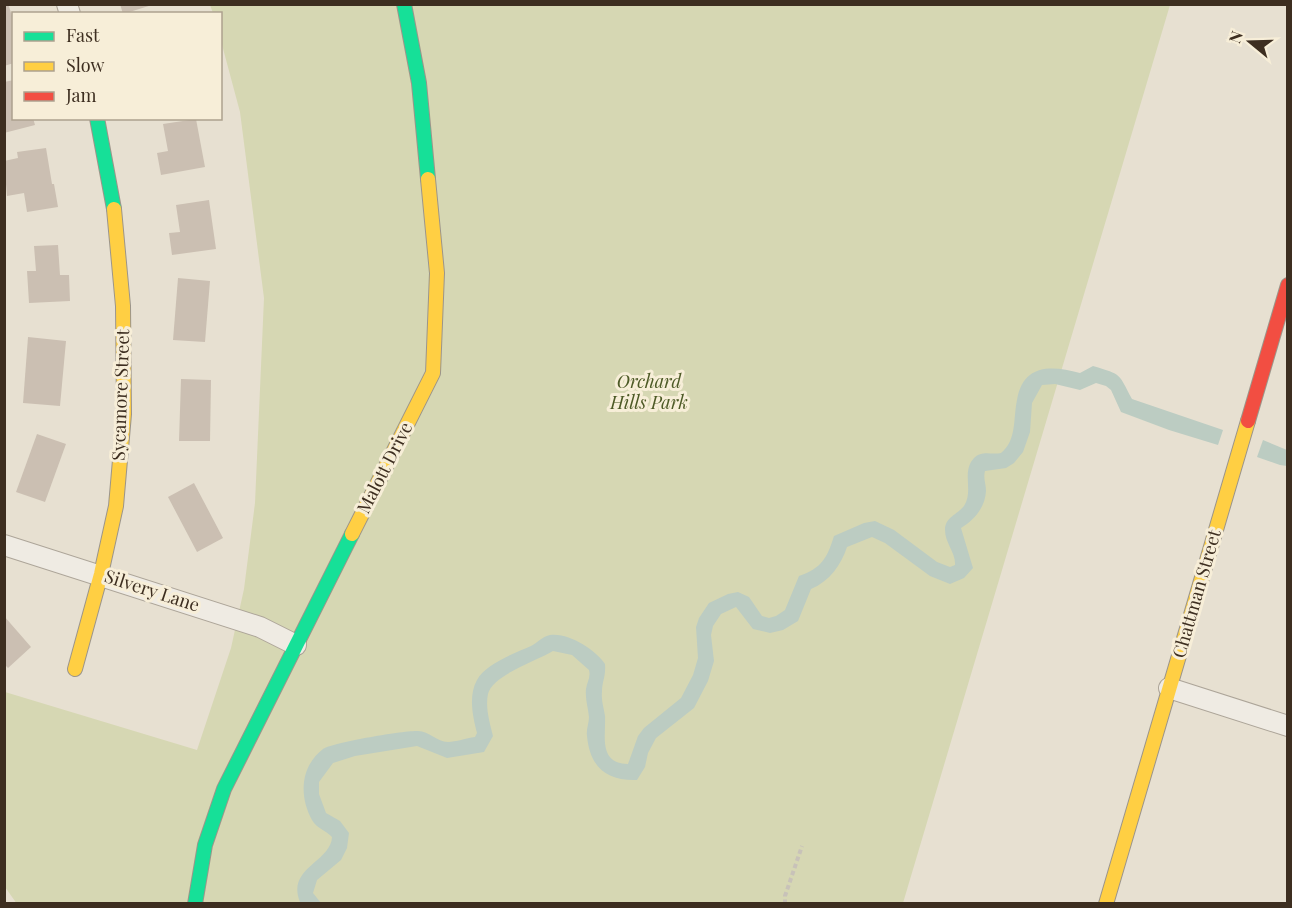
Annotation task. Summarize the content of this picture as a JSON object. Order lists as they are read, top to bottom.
{
  "streets": {
    "street": [
      "Sycamore Street",
      "Malott Drive",
      "Silvery Lane",
      "Chattman Street"
    ]
  },
  "crossings": [
    ["Sycamore Street", "Silvery Lane"],
    ["Malott Drive", "Silvery Lane"]
  ],
  "parks": ["Orchard Hills Park"],
  "legend": ["Fast", "Slow", "Jam"],
  "north": "left"
}
